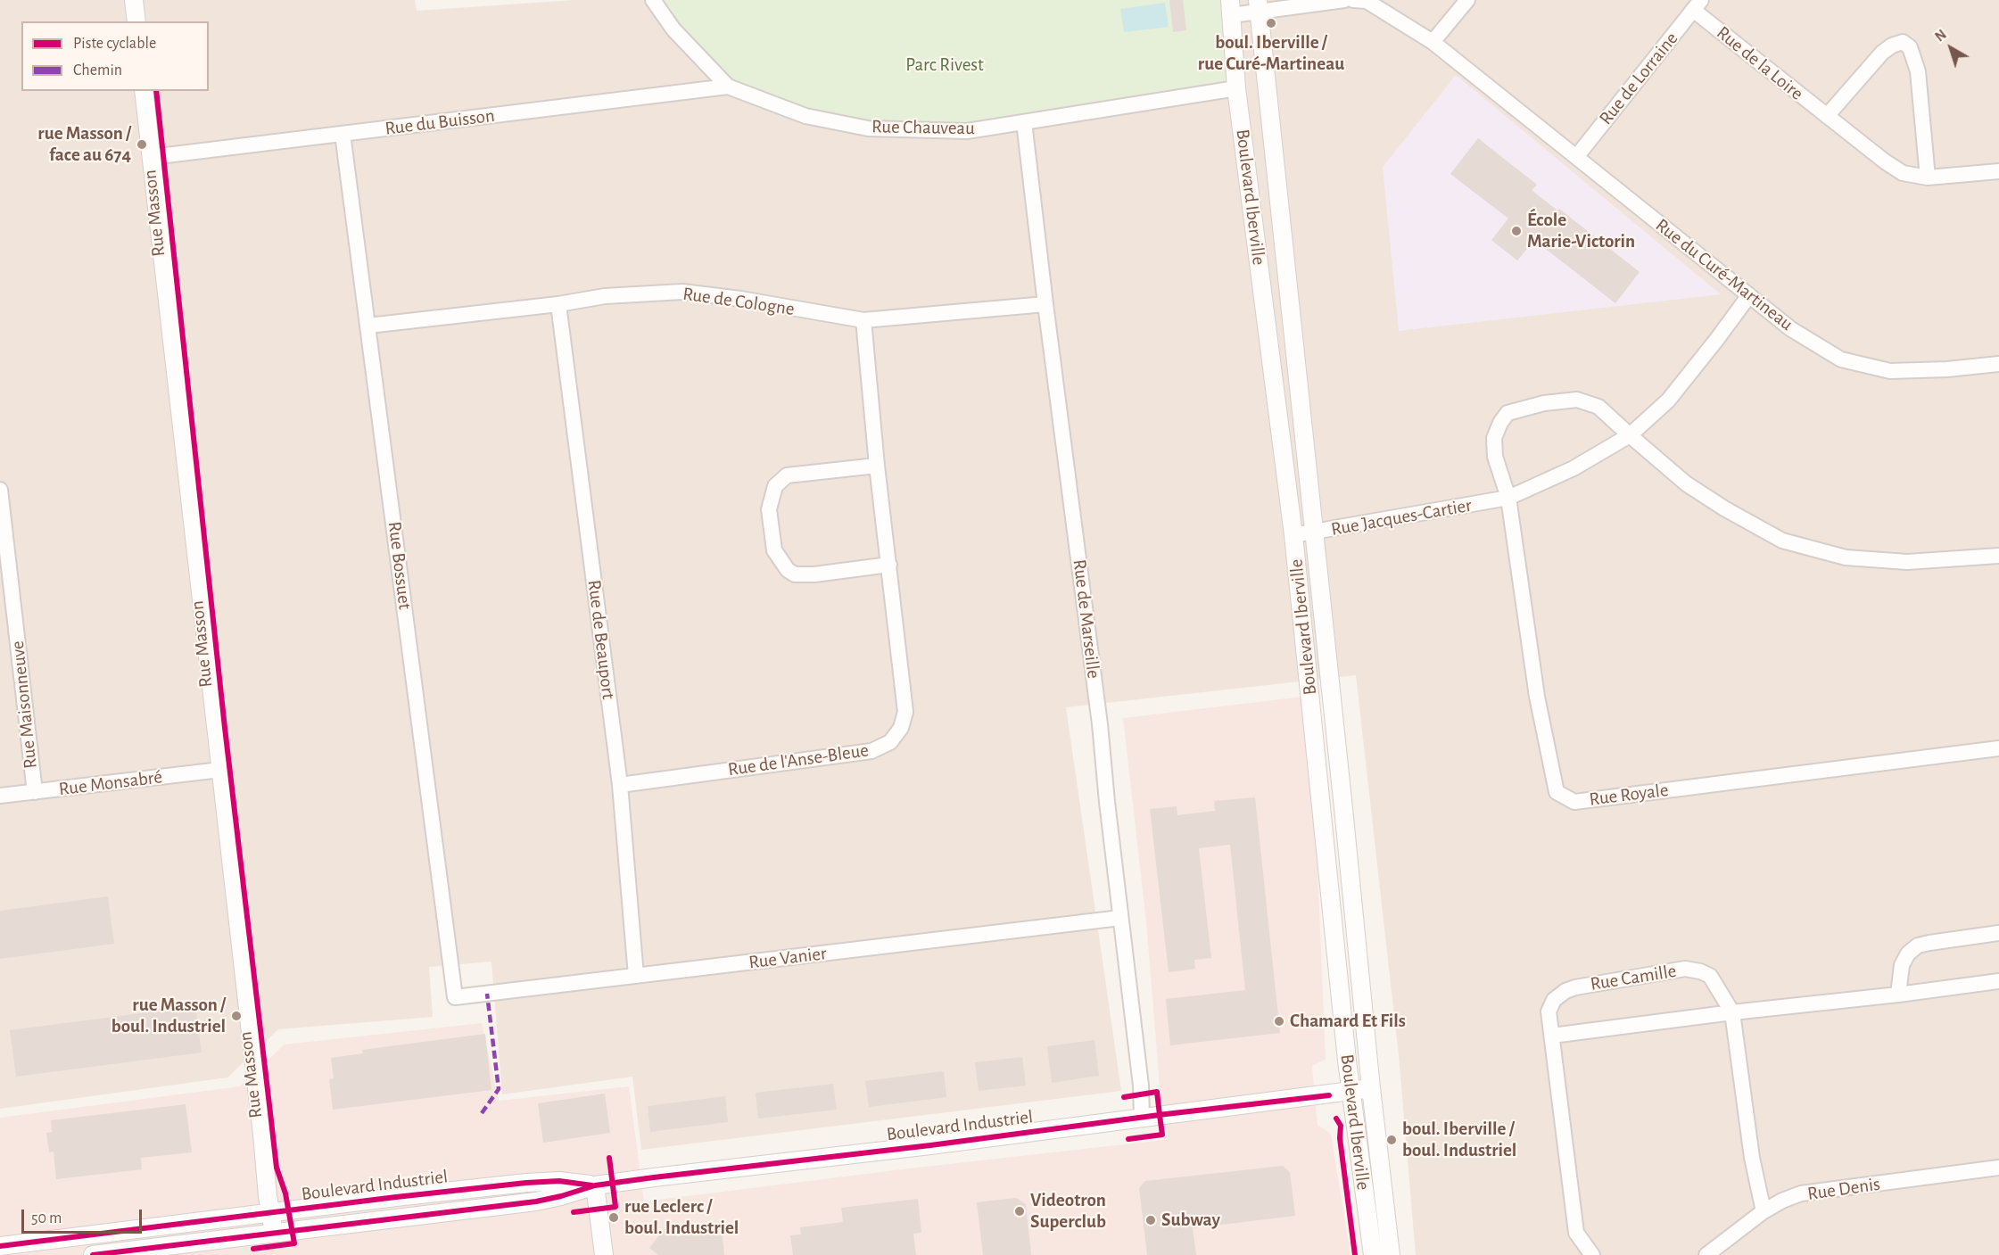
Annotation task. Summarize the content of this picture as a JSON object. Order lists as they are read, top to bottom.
{
  "streets": {
    "street": [
      "Rue de la Loire",
      "Rue de Lorraine",
      "Rue du Buisson",
      "Rue Chauveau",
      "Boulevard Iberville",
      "Rue Masson",
      "Rue du Curé-Martineau",
      "Rue de Cologne",
      "Rue Jacques-Cartier",
      "Rue Bossuet",
      "Rue de Marseille",
      "Rue de Beauport",
      "Rue Maisonneuve",
      "Rue de l'Anse-Bleue",
      "Rue Monsabré",
      "Rue Royale",
      "Rue Vanier",
      "Rue Camille",
      "Boulevard Industriel",
      "Rue Denis"
    ]
  },
  "crossings": [
    ["Rue de la Loire", "Rue de Lorraine"],
    ["Rue de Lorraine", "Rue du Curé-Martineau"],
    ["Rue du Buisson", "Rue Chauveau"],
    ["Rue du Buisson", "Rue Masson"],
    ["Rue du Buisson", "Rue Bossuet"],
    ["Rue Chauveau", "Boulevard Iberville"],
    ["Rue Chauveau", "Rue de Marseille"],
    ["Boulevard Iberville", "Rue Jacques-Cartier"],
    ["Boulevard Iberville", "Boulevard Industriel"],
    ["Rue Masson", "Rue Monsabré"],
    ["Rue Masson", "Boulevard Industriel"],
    ["Rue du Curé-Martineau", "Rue Jacques-Cartier"],
    ["Rue de Cologne", "Rue Bossuet"],
    ["Rue de Cologne", "Rue de Marseille"],
    ["Rue de Cologne", "Rue de Beauport"],
    ["Rue de Cologne", "Rue de l'Anse-Bleue"],
    ["Rue Jacques-Cartier", "Rue Royale"],
    ["Rue Bossuet", "Rue Vanier"],
    ["Rue de Marseille", "Rue Vanier"],
    ["Rue de Marseille", "Boulevard Industriel"],
    ["Rue de Beauport", "Rue de l'Anse-Bleue"],
    ["Rue de Beauport", "Rue Vanier"],
    ["Rue Maisonneuve", "Rue Monsabré"],
    ["Rue Camille", "Rue Denis"]
  ],
  "parks": ["Parc Rivest"],
  "places": [
    "boul. Iberville / rue Curé-Martineau",
    "rue Masson / face au 674",
    "École Marie-Victorin",
    "rue Masson / boul. Industriel",
    "Chamard Et Fils",
    "boul. Iberville / boul. Industriel",
    "Videotron Superclub",
    "rue Leclerc / boul. Industriel",
    "Subway"
  ],
  "legend": ["Piste cyclable", "Chemin"],
  "scale_bar": "50 m",
  "north": "top left"
}
